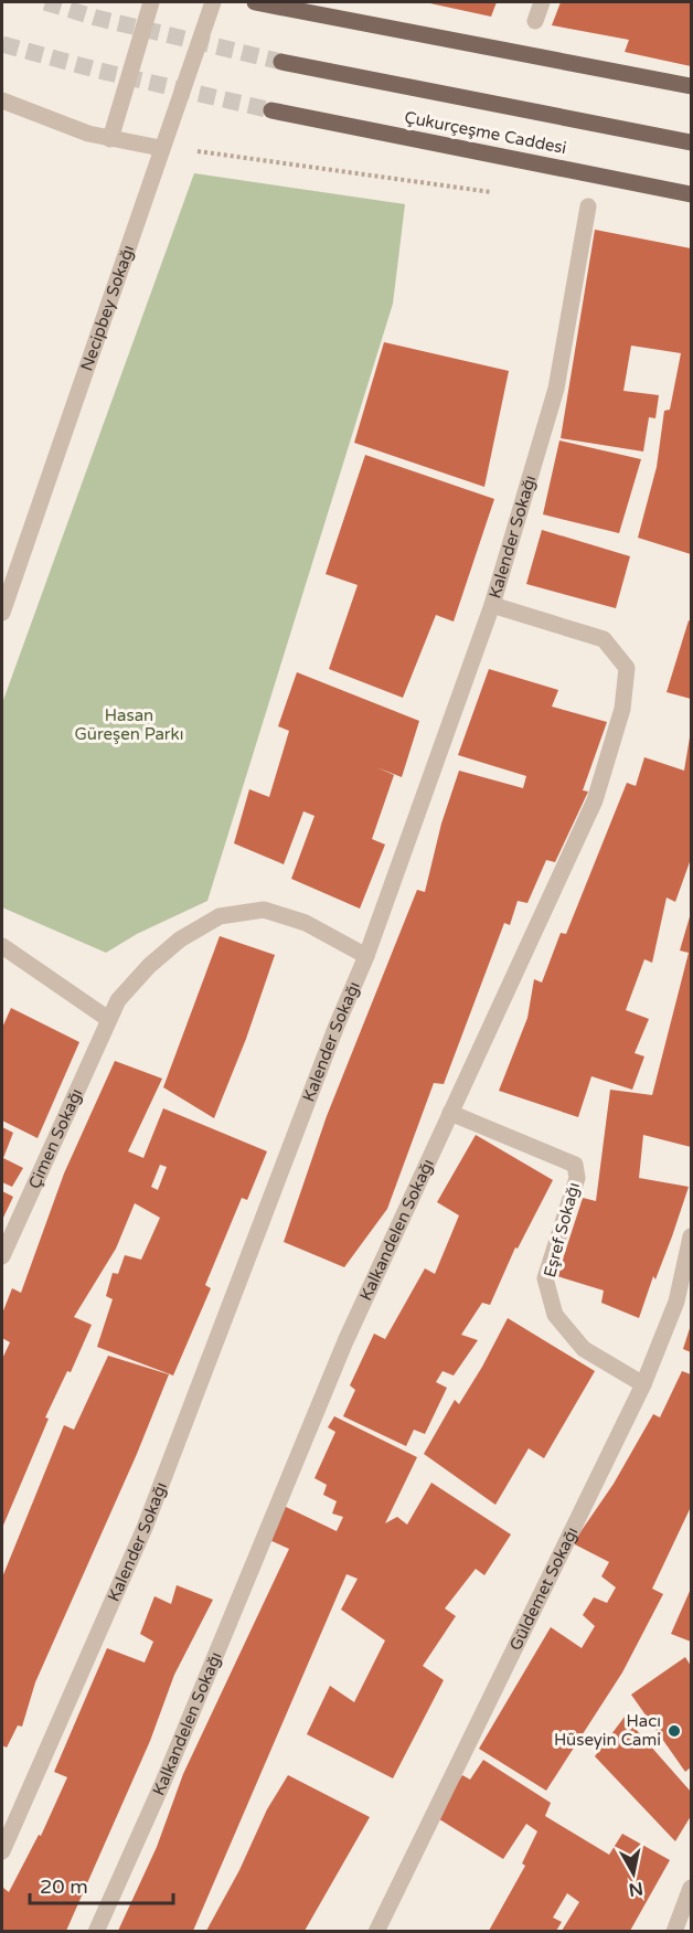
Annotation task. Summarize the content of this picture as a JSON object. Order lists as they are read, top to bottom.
{
  "streets": {
    "main road": ["Çukurçeşme Caddesi"],
    "street": [
      "Necipbey Sokağı",
      "Kalender Sokağı",
      "Çimen Sokağı",
      "Kalkandelen Sokağı",
      "Eşref Sokağı",
      "Güldemet Sokağı"
    ]
  },
  "crossings": [
    ["Kalender Sokağı", "Çimen Sokağı"],
    ["Kalender Sokağı", "Kalkandelen Sokağı"],
    ["Kalkandelen Sokağı", "Eşref Sokağı"],
    ["Eşref Sokağı", "Güldemet Sokağı"]
  ],
  "parks": ["Hasan Güreşen Parkı"],
  "places": ["Hacı Hüseyin Cami"],
  "scale_bar": "20 m",
  "north": "bottom"
}
